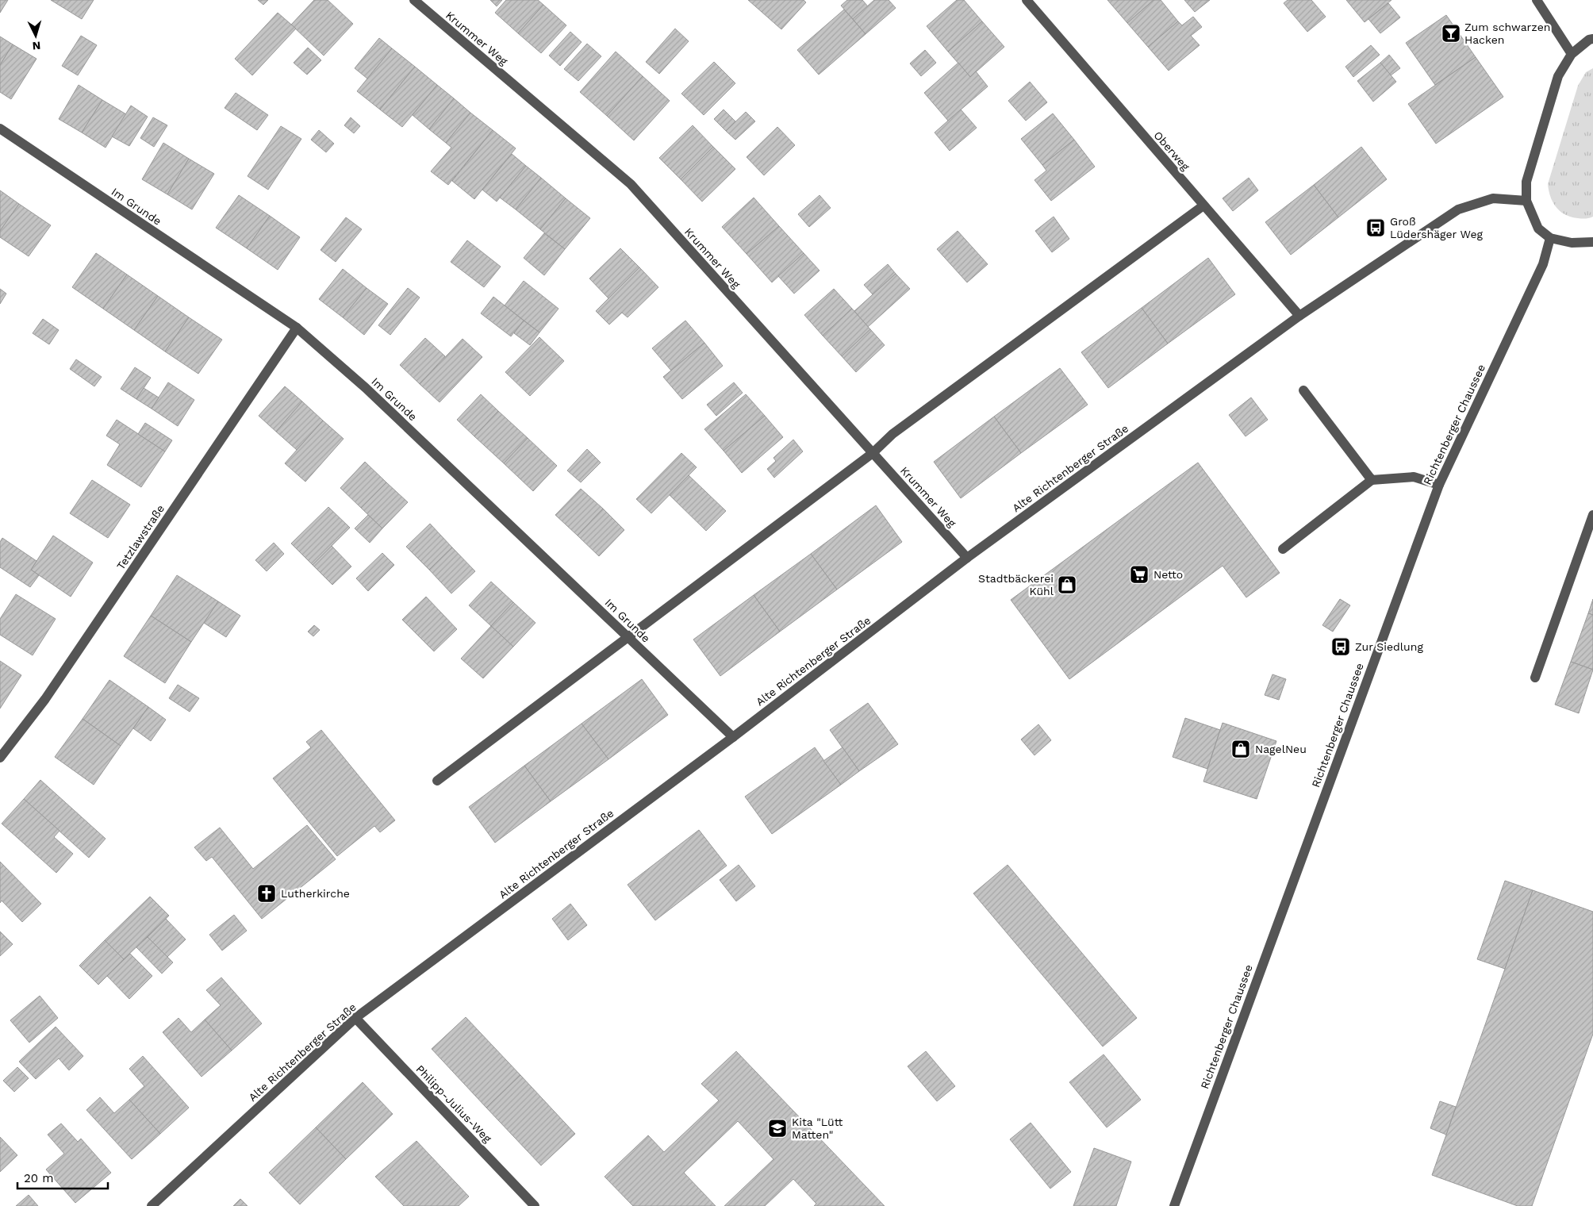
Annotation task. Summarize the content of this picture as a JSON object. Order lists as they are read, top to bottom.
{
  "streets": {
    "street": [
      "Krummer Weg",
      "Oberweg",
      "Im Grunde",
      "Richtenberger Chaussee",
      "Alte Richtenberger Straße",
      "Tetzlawstraße",
      "Philipp-Julius-Weg"
    ]
  },
  "crossings": [
    ["Krummer Weg", "Alte Richtenberger Straße"],
    ["Oberweg", "Alte Richtenberger Straße"],
    ["Im Grunde", "Alte Richtenberger Straße"],
    ["Im Grunde", "Tetzlawstraße"],
    ["Alte Richtenberger Straße", "Philipp-Julius-Weg"]
  ],
  "places": {
    "bar": ["Zum schwarzen Hacken"],
    "bus stop": ["Groß Lüdershäger Weg", "Zur Siedlung"],
    "supermarket": ["Netto"],
    "shop": ["Stadtbäckerei Kühl", "NagelNeu"],
    "church": ["Lutherkirche"],
    "school or university": ["Kita \"Lütt Matten\""]
  },
  "scale_bar": "20 m",
  "north": "bottom"
}
